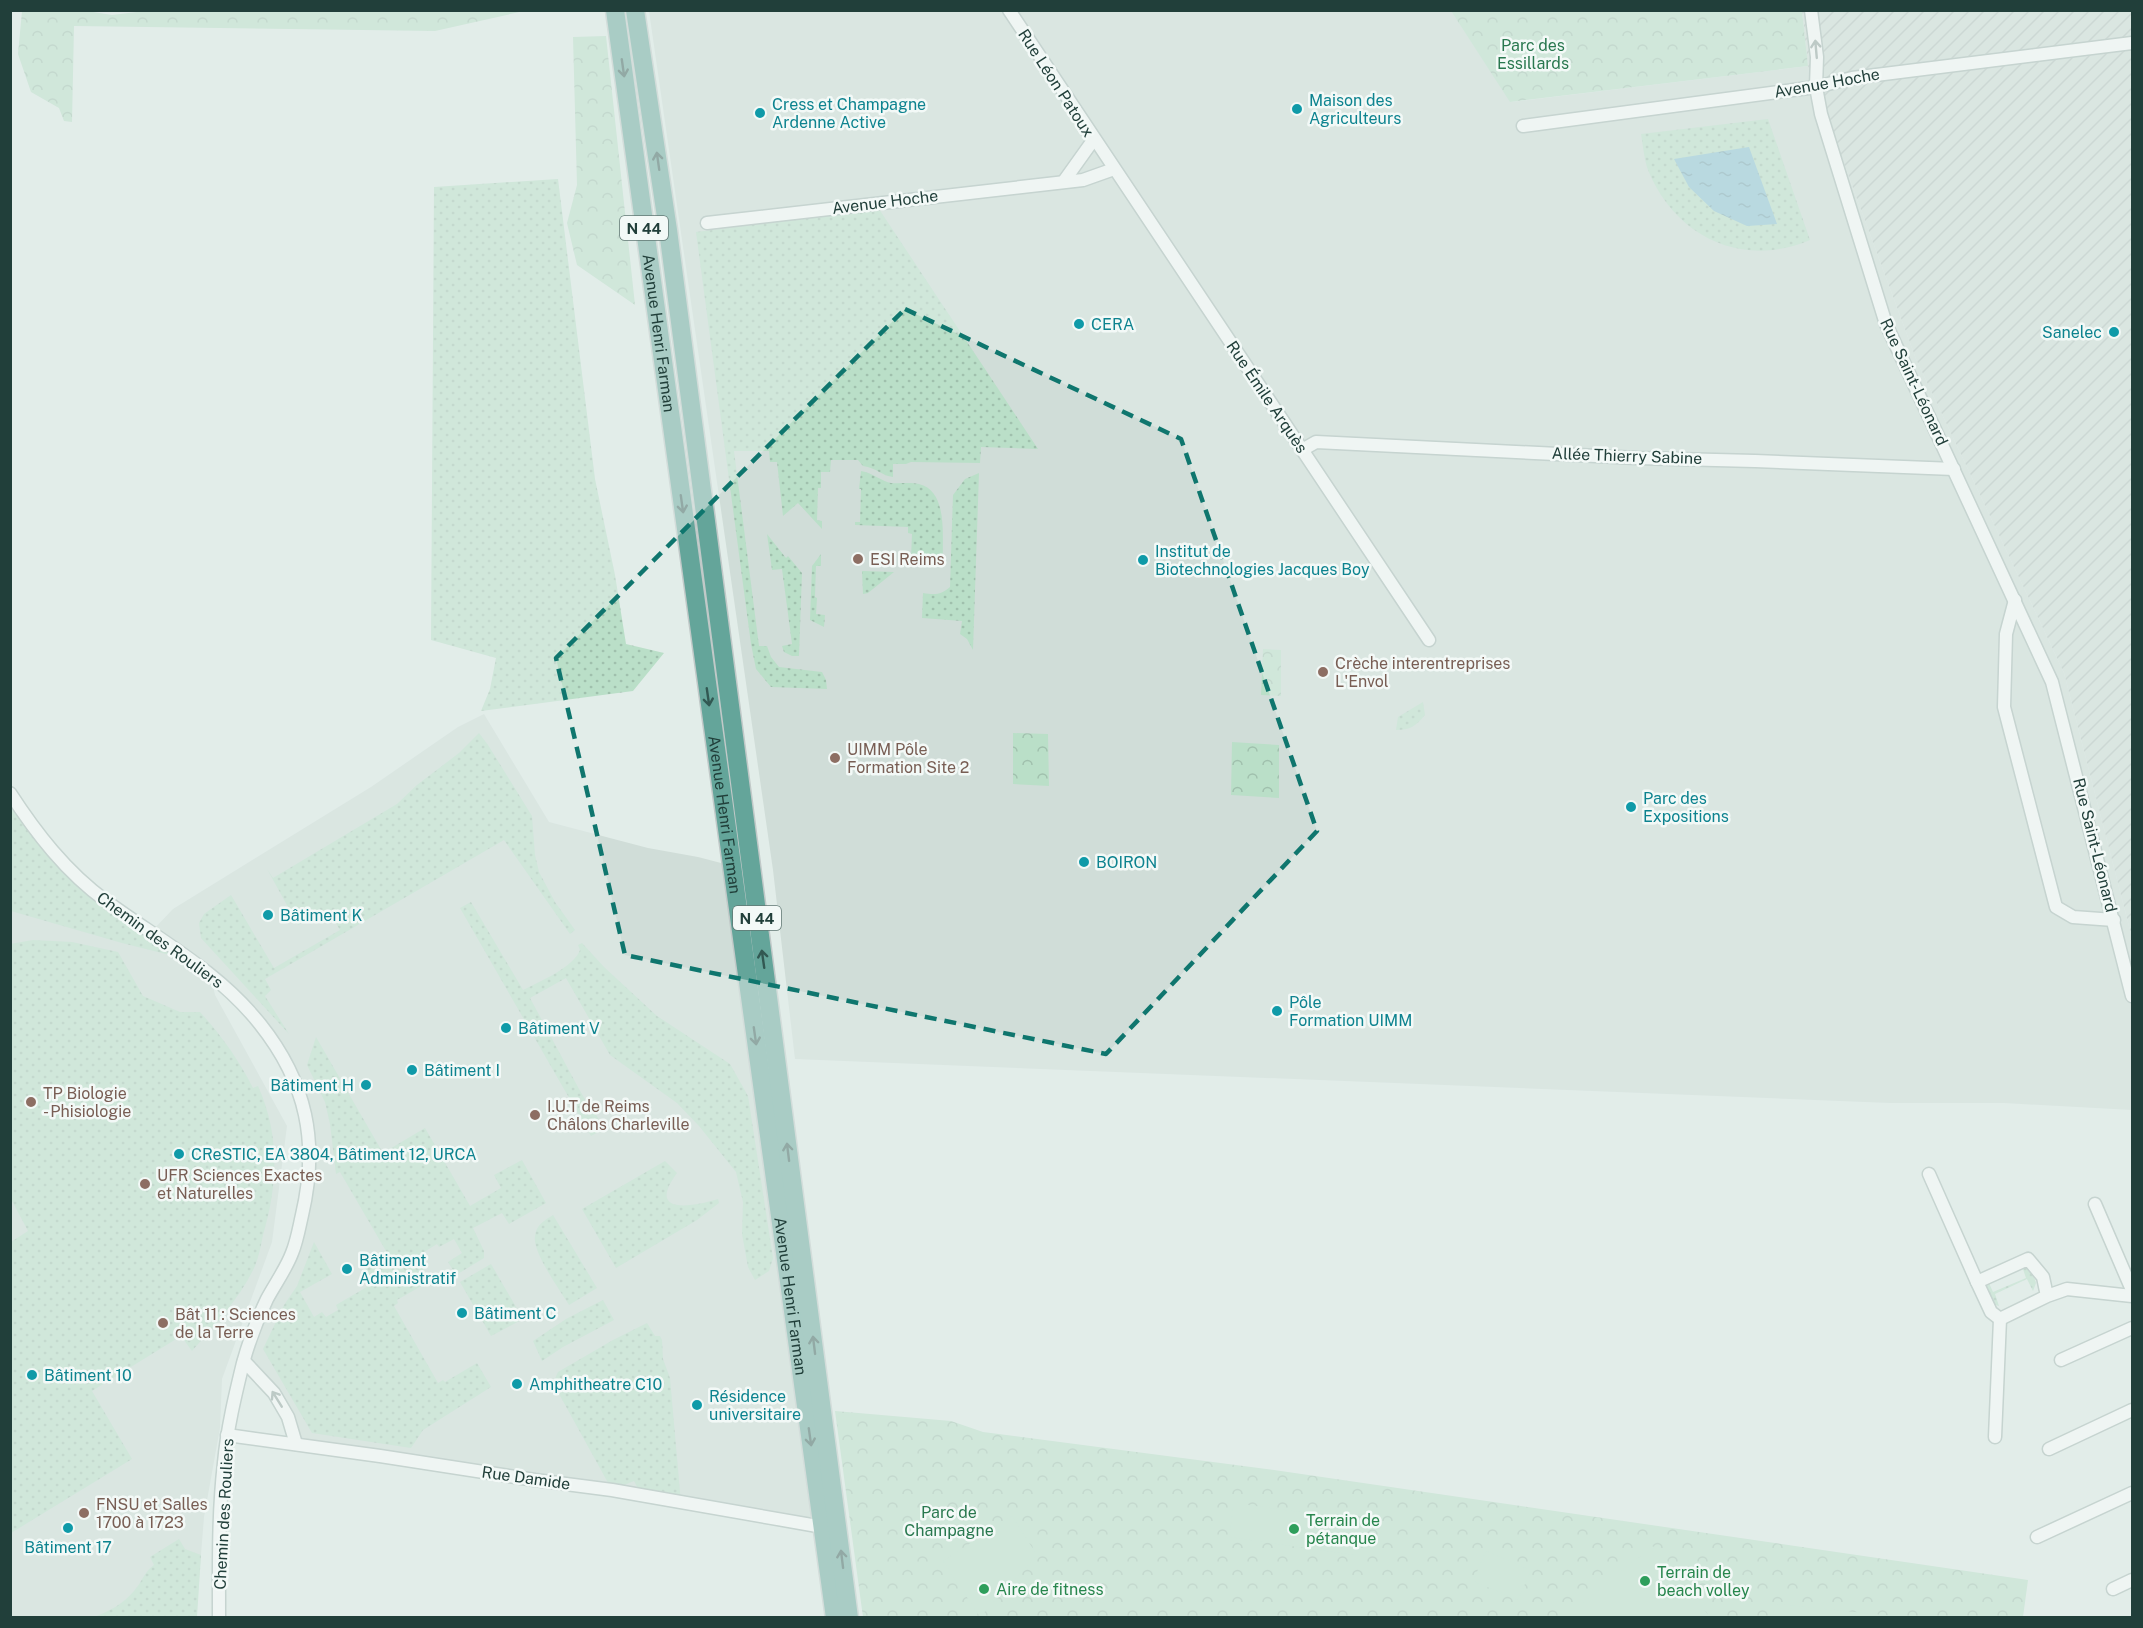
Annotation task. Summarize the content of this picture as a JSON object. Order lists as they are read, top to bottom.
{
  "streets": {
    "main road": ["N 44", "Avenue Henri Farman"],
    "street": [
      "Rue Léon Patoux",
      "Avenue Hoche",
      "Rue Saint-Léonard",
      "Rue Émile Arquès",
      "Allée Thierry Sabine",
      "Chemin des Rouliers",
      "Rue Damide"
    ]
  },
  "crossings": [
    ["Rue Léon Patoux", "Rue Émile Arquès"],
    ["Avenue Hoche", "Rue Saint-Léonard"],
    ["Avenue Hoche", "Rue Émile Arquès"],
    ["Avenue Henri Farman", "Rue Damide"],
    ["Rue Saint-Léonard", "Allée Thierry Sabine"],
    ["Rue Émile Arquès", "Allée Thierry Sabine"],
    ["Chemin des Rouliers", "Rue Damide"]
  ],
  "parks": ["Parc des Essillards", "Parc de Champagne"],
  "places": [
    "Maison des Agriculteurs",
    "Cress et Champagne Ardenne Active",
    "CERA",
    "Sanelec",
    "ESI Reims",
    "Institut de Biotechnologies Jacques Boy",
    "Crèche interentreprises L'Envol",
    "UIMM Pôle Formation Site 2",
    "Parc des Expositions",
    "BOIRON",
    "Bâtiment K",
    "Pôle Formation UIMM",
    "Bâtiment V",
    "Bâtiment I",
    "Bâtiment H",
    "TP Biologie - Phisiologie",
    "I.U.T de Reims Châlons Charleville",
    "CReSTIC, EA 3804, Bâtiment 12, URCA",
    "UFR Sciences Exactes et Naturelles",
    "Bâtiment Administratif",
    "Bâtiment C",
    "Bât 11 : Sciences de la Terre",
    "Bâtiment 10",
    "Amphitheatre C10",
    "Résidence universitaire",
    "FNSU et Salles 1700 à 1723",
    "Bâtiment 17",
    "Terrain de pétanque",
    "Terrain de beach volley",
    "Aire de fitness"
  ]
}
